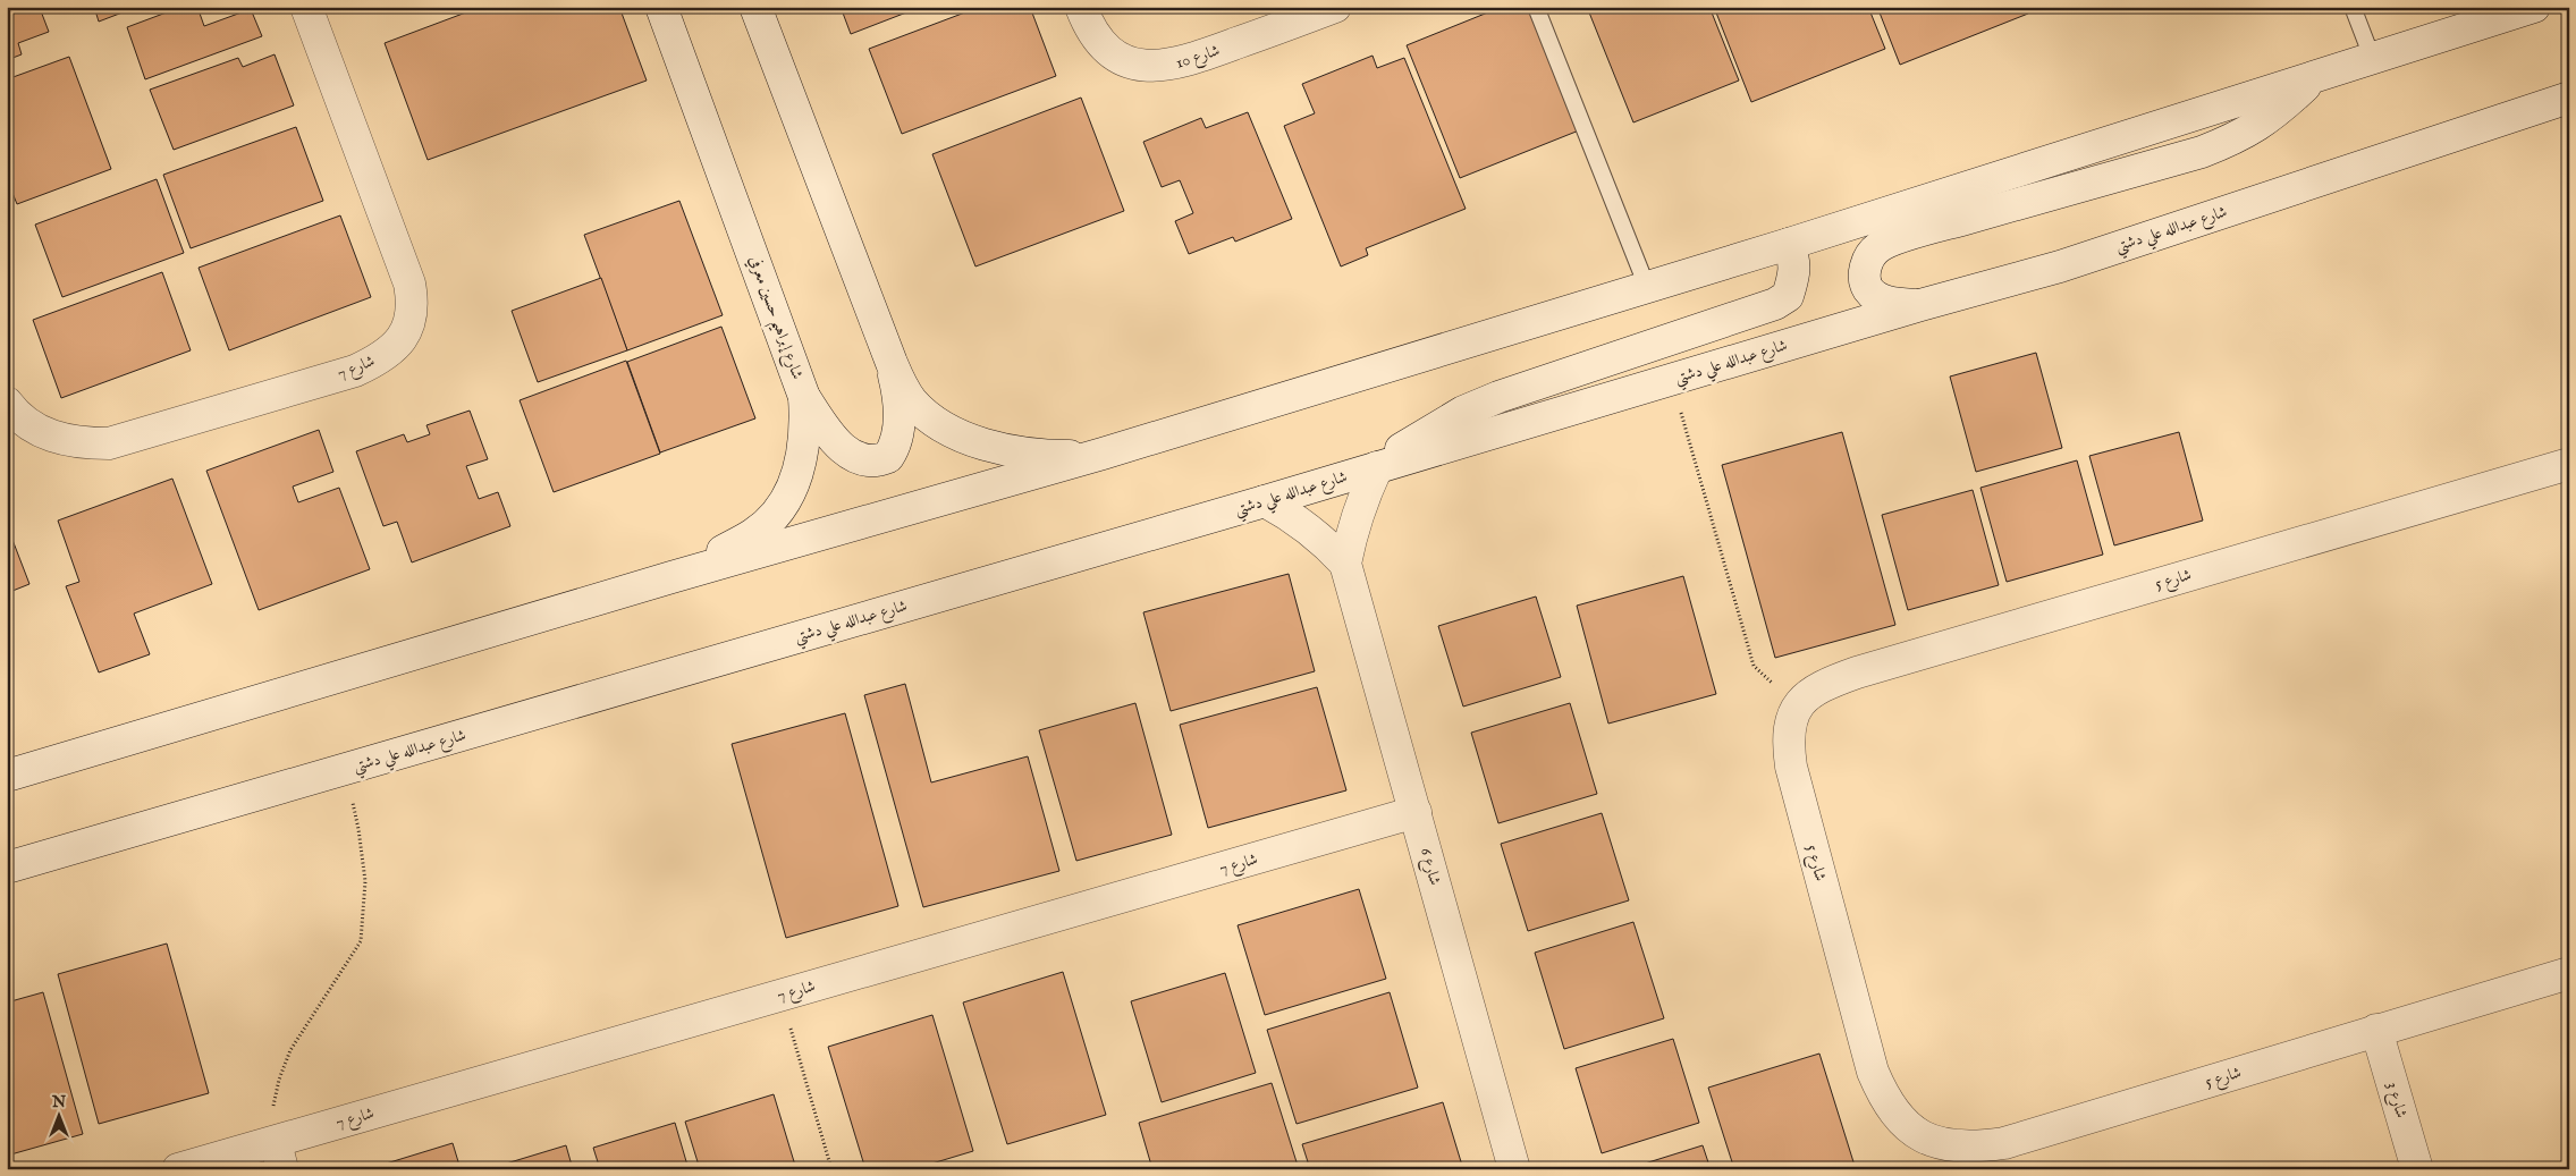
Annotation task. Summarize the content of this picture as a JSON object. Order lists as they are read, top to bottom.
{
  "streets": {
    "street": [
      "شارع 10",
      "شارع عبدالله علي دشتي",
      "شارع إبراهيم حسين معرفي",
      "شارع 7",
      "شارع 5",
      "شارع 6",
      "شارع 3"
    ]
  },
  "crossings": [
    ["شارع عبدالله علي دشتي", "شارع 6"],
    ["شارع 7", "شارع 6"],
    ["شارع 5", "شارع 3"]
  ],
  "north": "top"
}
